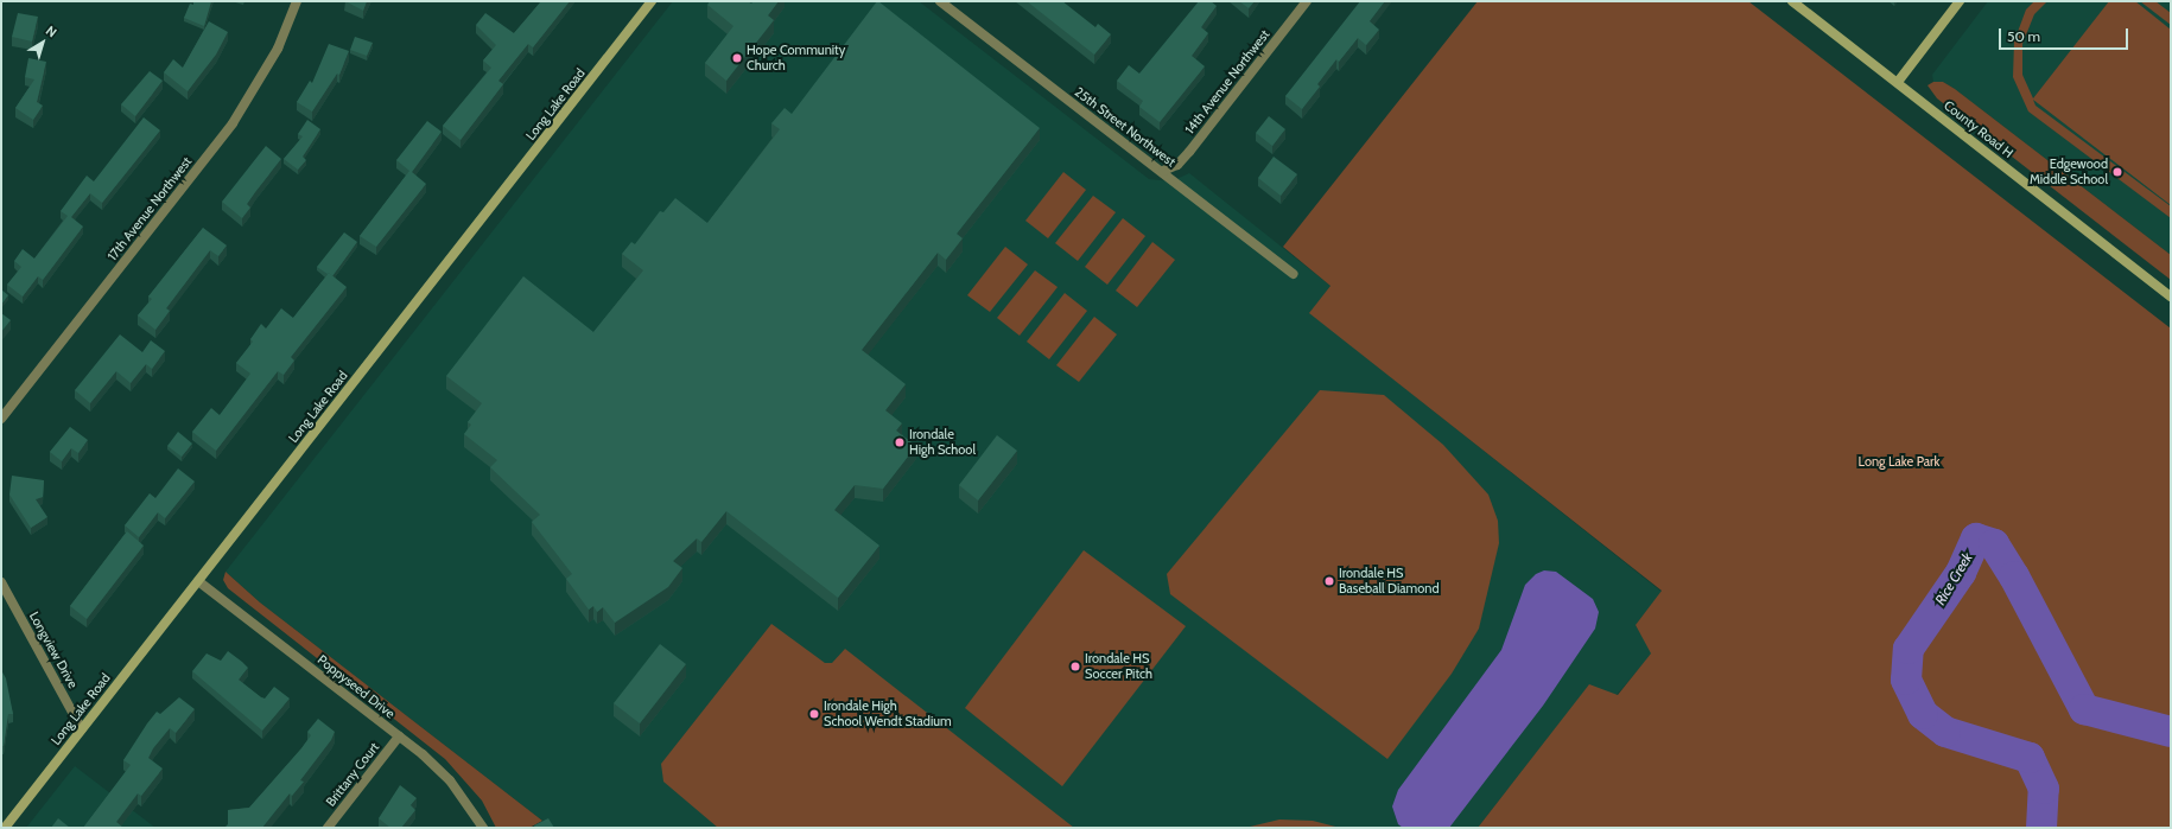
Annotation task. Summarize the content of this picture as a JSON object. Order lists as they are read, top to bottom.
{
  "streets": {
    "street": [
      "14th Avenue Northwest",
      "Long Lake Road",
      "25th Street Northwest",
      "County Road H",
      "17th Avenue Northwest",
      "Longview Drive",
      "Poppyseed Drive",
      "Brittany Court"
    ]
  },
  "crossings": [
    ["14th Avenue Northwest", "25th Street Northwest"],
    ["Long Lake Road", "Longview Drive"],
    ["Long Lake Road", "Poppyseed Drive"],
    ["Poppyseed Drive", "Brittany Court"]
  ],
  "water": ["Rice Creek"],
  "parks": ["Long Lake Park"],
  "places": [
    "Hope Community Church",
    "Edgewood Middle School",
    "Irondale High School",
    "Irondale HS Baseball Diamond",
    "Irondale HS Soccer Pitch",
    "Irondale High School Wendt Stadium"
  ],
  "scale_bar": "50 m",
  "north": "top right"
}
